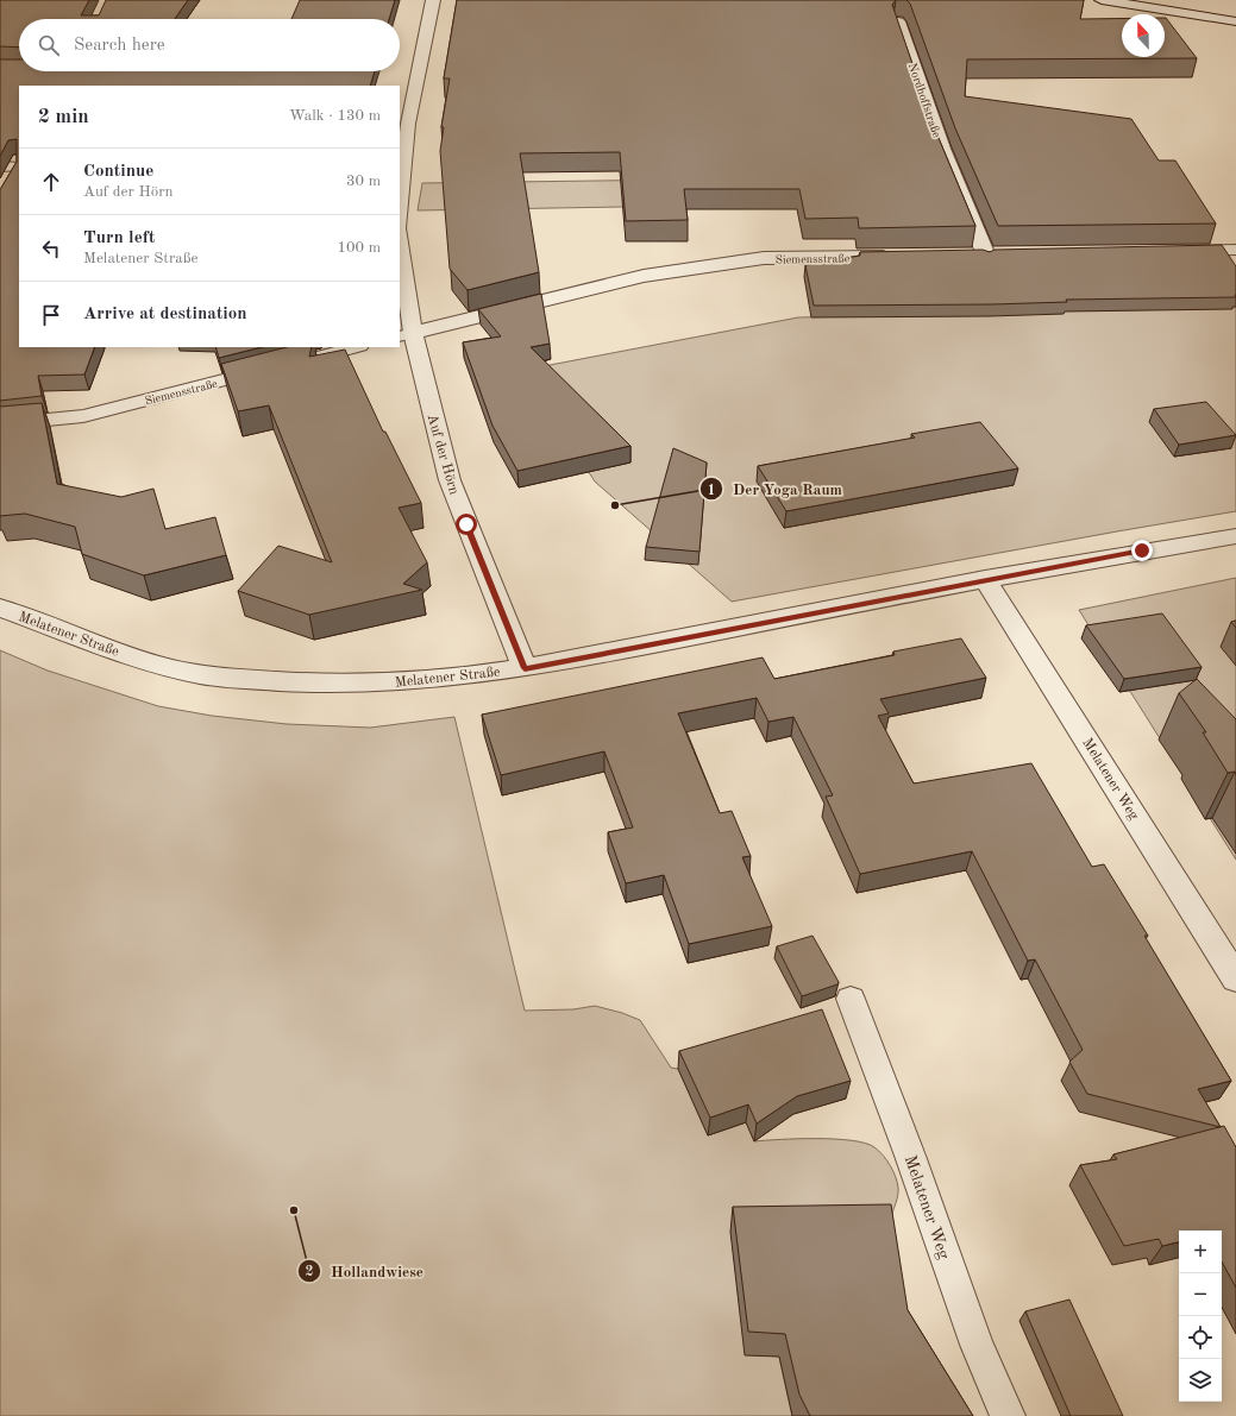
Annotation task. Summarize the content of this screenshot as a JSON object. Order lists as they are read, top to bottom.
{
  "streets": {
    "street": [
      "Nordhoffstraße",
      "Siemensstraße",
      "Auf der Hörn",
      "Melatener Straße",
      "Melatener Weg"
    ]
  },
  "crossings": [
    ["Siemensstraße", "Auf der Hörn"],
    ["Auf der Hörn", "Melatener Straße"],
    ["Melatener Straße", "Melatener Weg"]
  ],
  "places": ["Der Yoga Raum", "Hollandwiese"],
  "north": "top",
  "page": {
    "search": "Search here",
    "heading": ["2 min", "Walk · 130 m"],
    "list": [
      ["Continue", "Auf der Hörn", "30 m"],
      ["Turn left", "Melatener Straße", "100 m"],
      "Arrive at destination"
    ],
    "map_buttons": ["+", "−"]
  }
}
